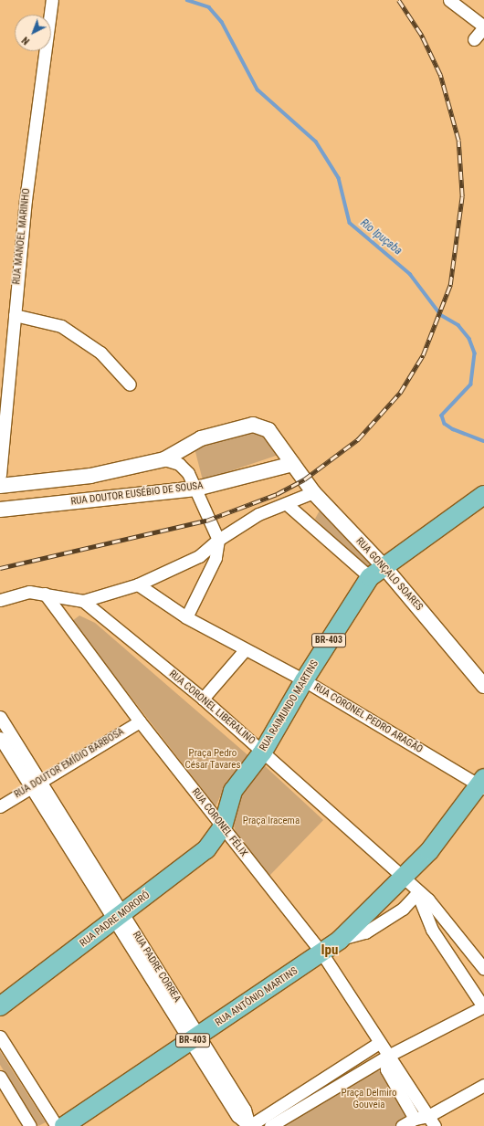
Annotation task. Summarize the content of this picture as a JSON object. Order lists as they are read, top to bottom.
{
  "streets": {
    "main road": [
      "BR-403",
      "RUA RAIMUNDO MARTINS",
      "RUA PADRE MORORÓ",
      "RUA ANTÔNIO MARTINS"
    ],
    "street": [
      "RUA MANOEL MARINHO",
      "RUA DOUTOR EUSÉBIO DE SOUSA",
      "RUA GONÇALO SOARES",
      "RUA CORONEL LIBERALINO",
      "RUA CORONEL PEDRO ARAGÃO",
      "RUA DOUTOR EMÍDIO BARBOSA",
      "RUA CORONEL FÉLIX",
      "RUA PADRE CORREA"
    ]
  },
  "crossings": [
    ["RUA DOUTOR EUSÉBIO DE SOUSA", "RUA GONÇALO SOARES"],
    ["RUA GONÇALO SOARES", "RUA RAIMUNDO MARTINS"],
    ["BR-403", "RUA CORONEL LIBERALINO"],
    ["BR-403", "RUA CORONEL PEDRO ARAGÃO"],
    ["BR-403", "RUA CORONEL FÉLIX"],
    ["BR-403", "RUA ANTÔNIO MARTINS"],
    ["RUA RAIMUNDO MARTINS", "RUA CORONEL LIBERALINO"],
    ["RUA RAIMUNDO MARTINS", "RUA CORONEL PEDRO ARAGÃO"],
    ["RUA RAIMUNDO MARTINS", "RUA CORONEL FÉLIX"],
    ["RUA RAIMUNDO MARTINS", "RUA PADRE MORORÓ"],
    ["RUA DOUTOR EMÍDIO BARBOSA", "RUA CORONEL FÉLIX"],
    ["RUA DOUTOR EMÍDIO BARBOSA", "RUA PADRE CORREA"],
    ["RUA CORONEL FÉLIX", "RUA PADRE MORORÓ"],
    ["RUA CORONEL FÉLIX", "RUA ANTÔNIO MARTINS"],
    ["RUA PADRE MORORÓ", "RUA PADRE CORREA"],
    ["RUA PADRE CORREA", "RUA ANTÔNIO MARTINS"]
  ],
  "districts": ["Ipu"],
  "water": ["Rio Ipuçaba"],
  "parks": ["Praça Pedro César Tavares", "Praça Iracema", "Praça Delmiro Gouveia"],
  "north": "bottom left"
}
